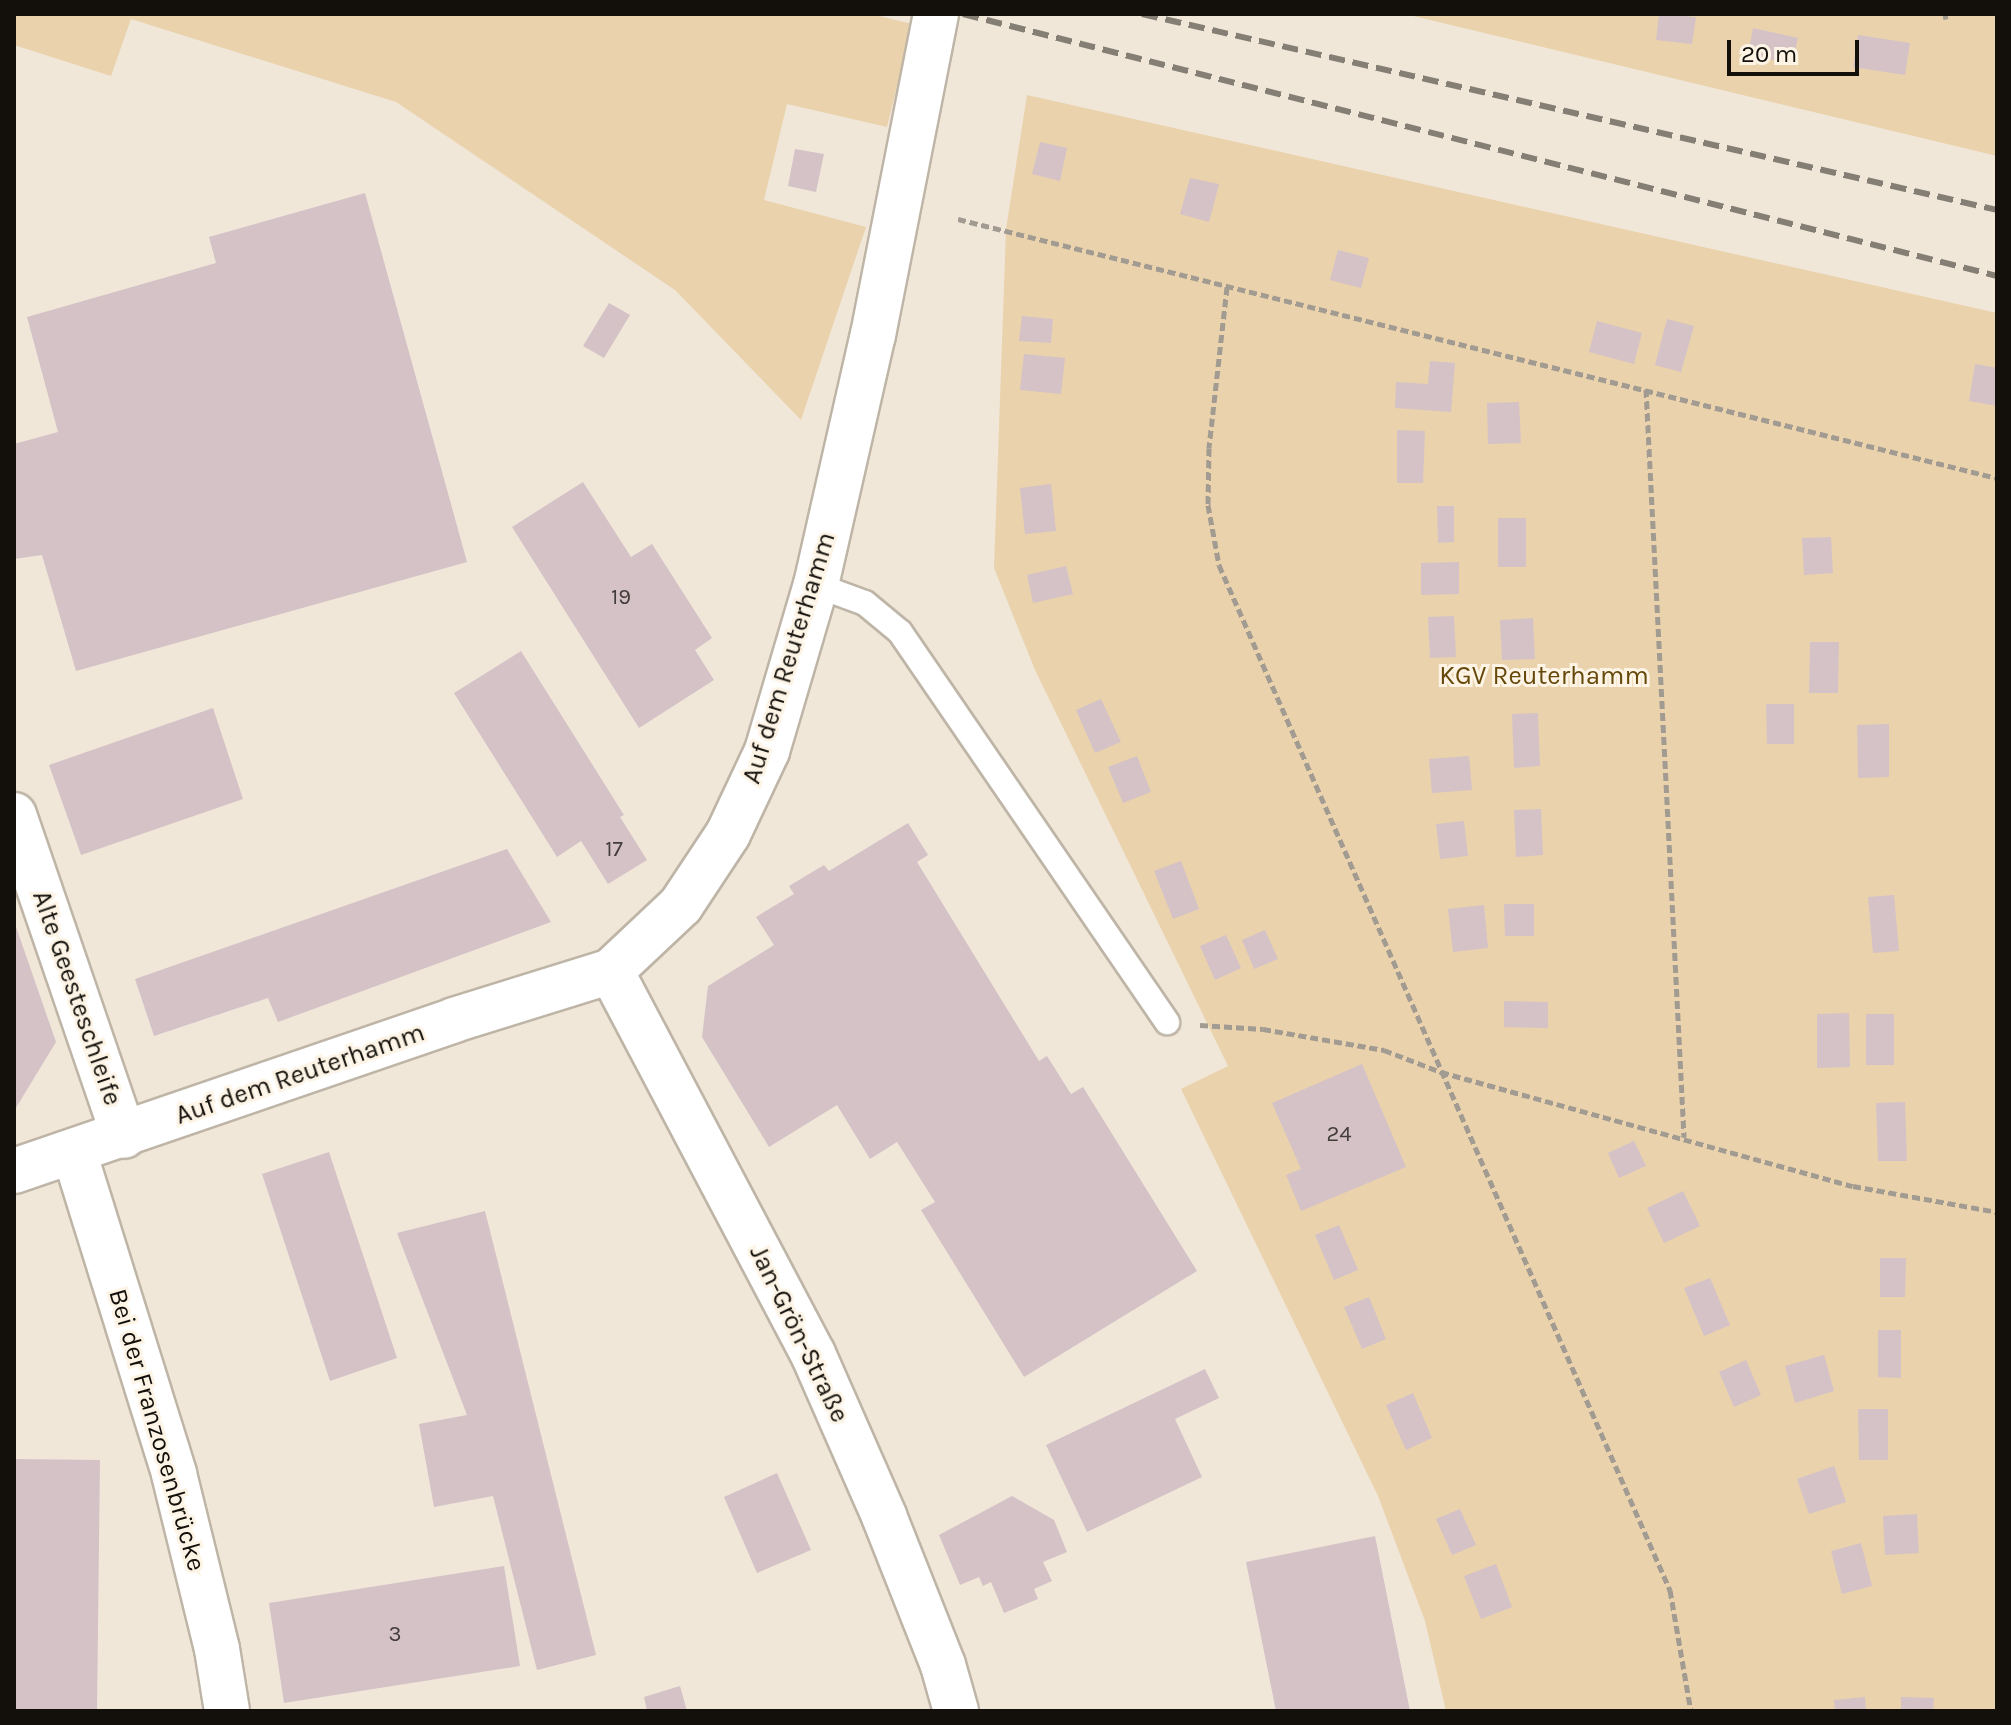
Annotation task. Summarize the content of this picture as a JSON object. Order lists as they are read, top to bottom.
{
  "streets": {
    "street": [
      "Auf dem Reuterhamm",
      "Alte Geesteschleife",
      "Jan-Grön-Straße",
      "Bei der Franzosenbrücke"
    ]
  },
  "crossings": [
    ["Auf dem Reuterhamm", "Alte Geesteschleife"],
    ["Auf dem Reuterhamm", "Jan-Grön-Straße"],
    ["Auf dem Reuterhamm", "Bei der Franzosenbrücke"]
  ],
  "parks": ["KGV Reuterhamm"],
  "house_numbers": [
    "19",
    "17",
    "24",
    "3"
  ],
  "scale_bar": "20 m"
}
